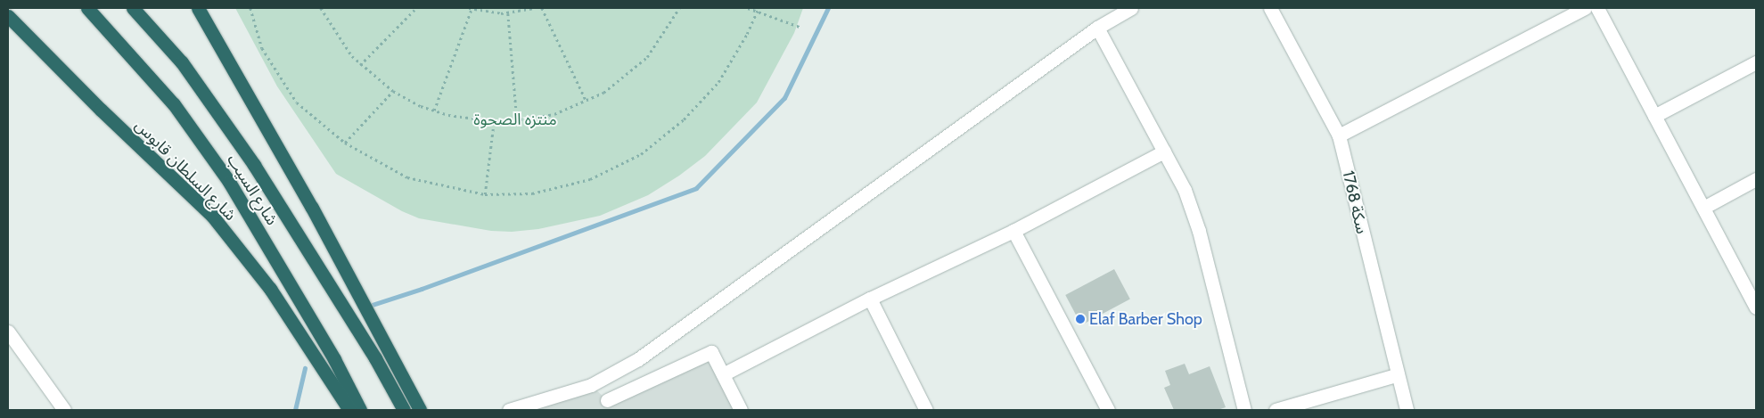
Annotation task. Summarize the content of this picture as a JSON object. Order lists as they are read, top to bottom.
{
  "streets": {
    "highway": ["شارع السلطان قابوس", "شارع السيب"],
    "street": ["سكة 1768"]
  },
  "parks": ["منتزه الصحوة"],
  "places": ["Elaf Barber Shop"]
}
